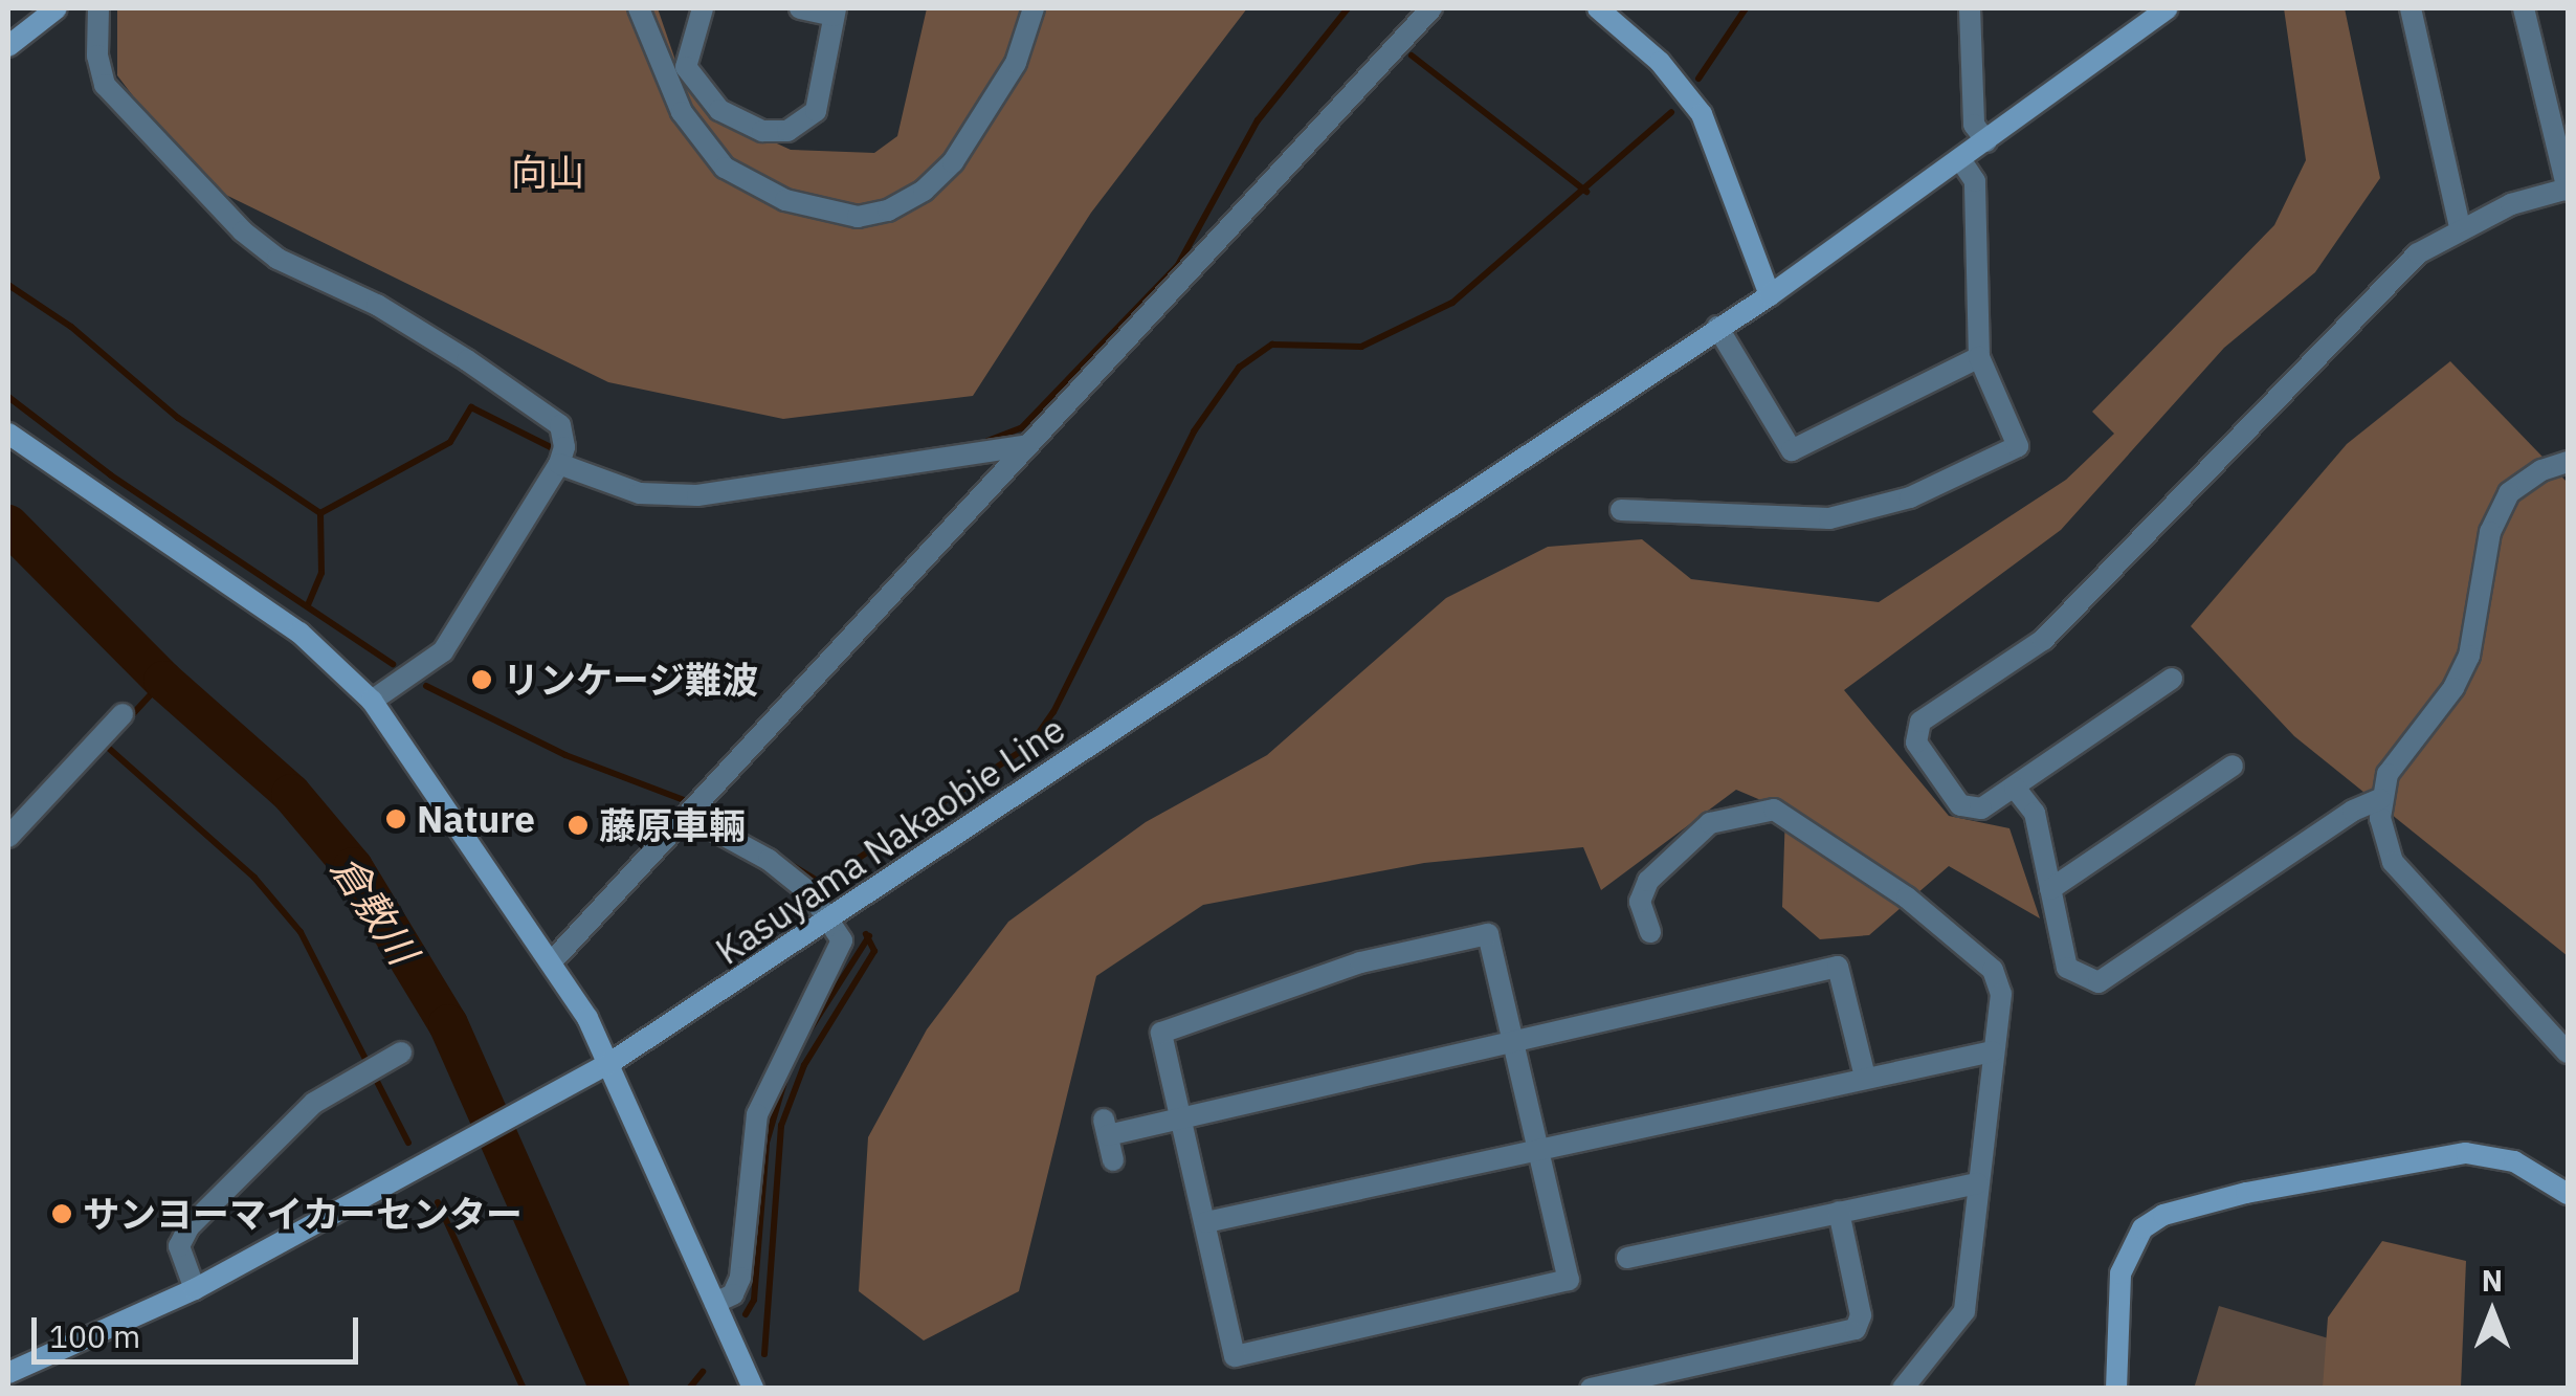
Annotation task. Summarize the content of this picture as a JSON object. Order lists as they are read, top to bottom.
{
  "streets": {
    "main road": ["Kasuyama Nakaobie Line"]
  },
  "water": ["倉敷川"],
  "parks": ["向山"],
  "places": [
    "リンケージ難波",
    "Nature",
    "藤原車輛",
    "サンヨーマイカーセンター"
  ],
  "scale_bar": "100 m",
  "north": "top"
}
